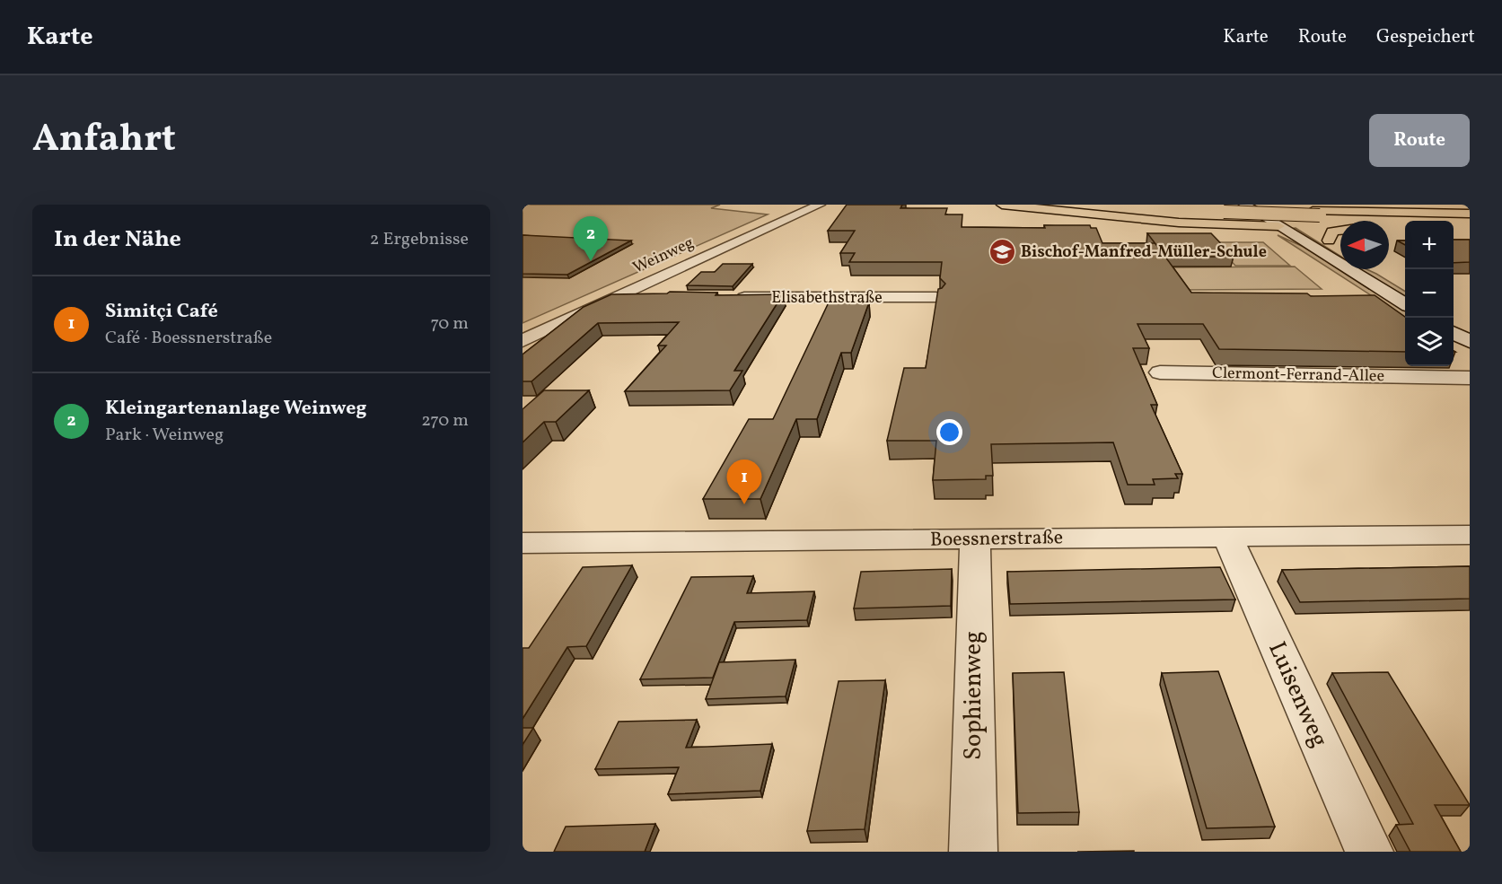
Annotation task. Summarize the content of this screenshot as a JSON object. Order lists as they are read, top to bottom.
{
  "streets": {
    "street": [
      "Weinweg",
      "Elisabethstraße",
      "Clermont-Ferrand-Allee",
      "Boessnerstraße",
      "Luisenweg",
      "Sophienweg"
    ]
  },
  "crossings": [
    ["Boessnerstraße", "Luisenweg"],
    ["Boessnerstraße", "Sophienweg"]
  ],
  "places": {
    "school or university": ["Bischof-Manfred-Müller-Schule"]
  },
  "north": "left",
  "page": {
    "header": "Karte",
    "nav": ["Karte", "Route", "Gespeichert"],
    "title": "Anfahrt",
    "buttons": "Route",
    "heading": ["In der Nähe", "2 Ergebnisse"],
    "pins": ["2", "1"],
    "map_buttons": ["+", "−"],
    "list": [
      {
        "mark": "1",
        "name": "Simitçi Café",
        "note": "Café · Boessnerstraße",
        "value": "70 m"
      },
      {
        "mark": "2",
        "name": "Kleingartenanlage Weinweg",
        "note": "Park · Weinweg",
        "value": "270 m"
      }
    ]
  }
}
